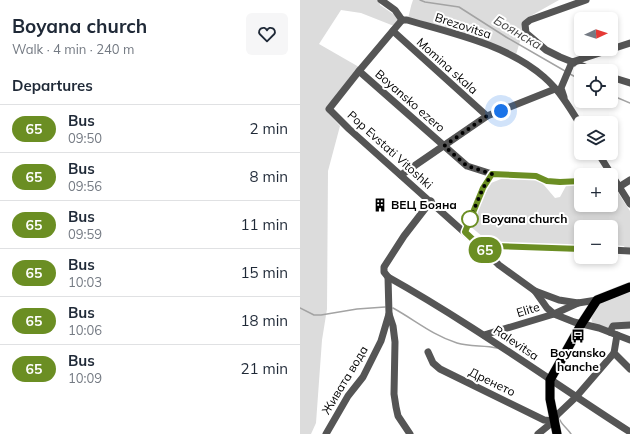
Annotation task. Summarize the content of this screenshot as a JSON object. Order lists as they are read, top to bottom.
{
  "streets": {
    "street": [
      "Brezovitsa",
      "Momina skala",
      "Boyansko ezero",
      "Pop Evstati Vitoshki",
      "Elite",
      "Ralevitsa",
      "Живата вода",
      "Дренето"
    ]
  },
  "crossings": [
    ["Boyansko ezero", "Pop Evstati Vitoshki"],
    ["Pop Evstati Vitoshki", "Elite"],
    ["Elite", "Ralevitsa"]
  ],
  "water": ["Боянска"],
  "places": {
    "building": ["ВЕЦ Бояна"],
    "other": ["Boyana church"],
    "bus stop": ["Boyansko hanche"]
  },
  "lines": ["bus line 65"],
  "north": "right",
  "page": {
    "heading": [
      ["Boyana church", "Walk · 4 min · 240 m"],
      "Departures"
    ],
    "on_map": "65",
    "map_buttons": ["+", "−"],
    "list": [
      {
        "mark": "65",
        "name": "Bus",
        "note": "09:50",
        "value": "2 min"
      },
      {
        "mark": "65",
        "name": "Bus",
        "note": "09:56",
        "value": "8 min"
      },
      {
        "mark": "65",
        "name": "Bus",
        "note": "09:59",
        "value": "11 min"
      },
      {
        "mark": "65",
        "name": "Bus",
        "note": "10:03",
        "value": "15 min"
      },
      {
        "mark": "65",
        "name": "Bus",
        "note": "10:06",
        "value": "18 min"
      },
      {
        "mark": "65",
        "name": "Bus",
        "note": "10:09",
        "value": "21 min"
      }
    ]
  }
}
